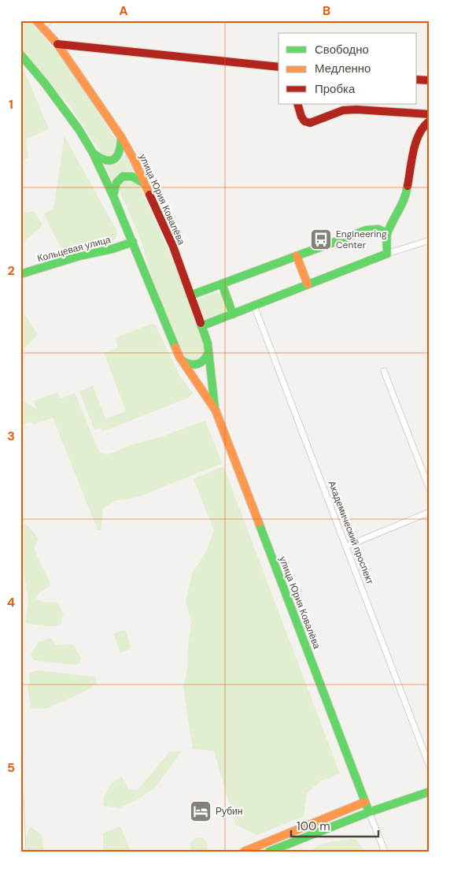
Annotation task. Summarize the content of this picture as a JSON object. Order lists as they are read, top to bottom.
{
  "streets": {
    "main road": ["улица Юрия Ковалёва", "Кольцевая улица"],
    "street": ["Академический проспект"]
  },
  "crossings": [
    ["улица Юрия Ковалёва", "Кольцевая улица"]
  ],
  "places": {
    "bus stop": ["Engineering Center"],
    "hotel": ["Рубин"]
  },
  "legend": ["Свободно", "Медленно", "Пробка"],
  "scale_bar": "100 m",
  "grid": {
    "columns": ["A", "B"],
    "rows": [
      "1",
      "2",
      "3",
      "4",
      "5"
    ]
  }
}
